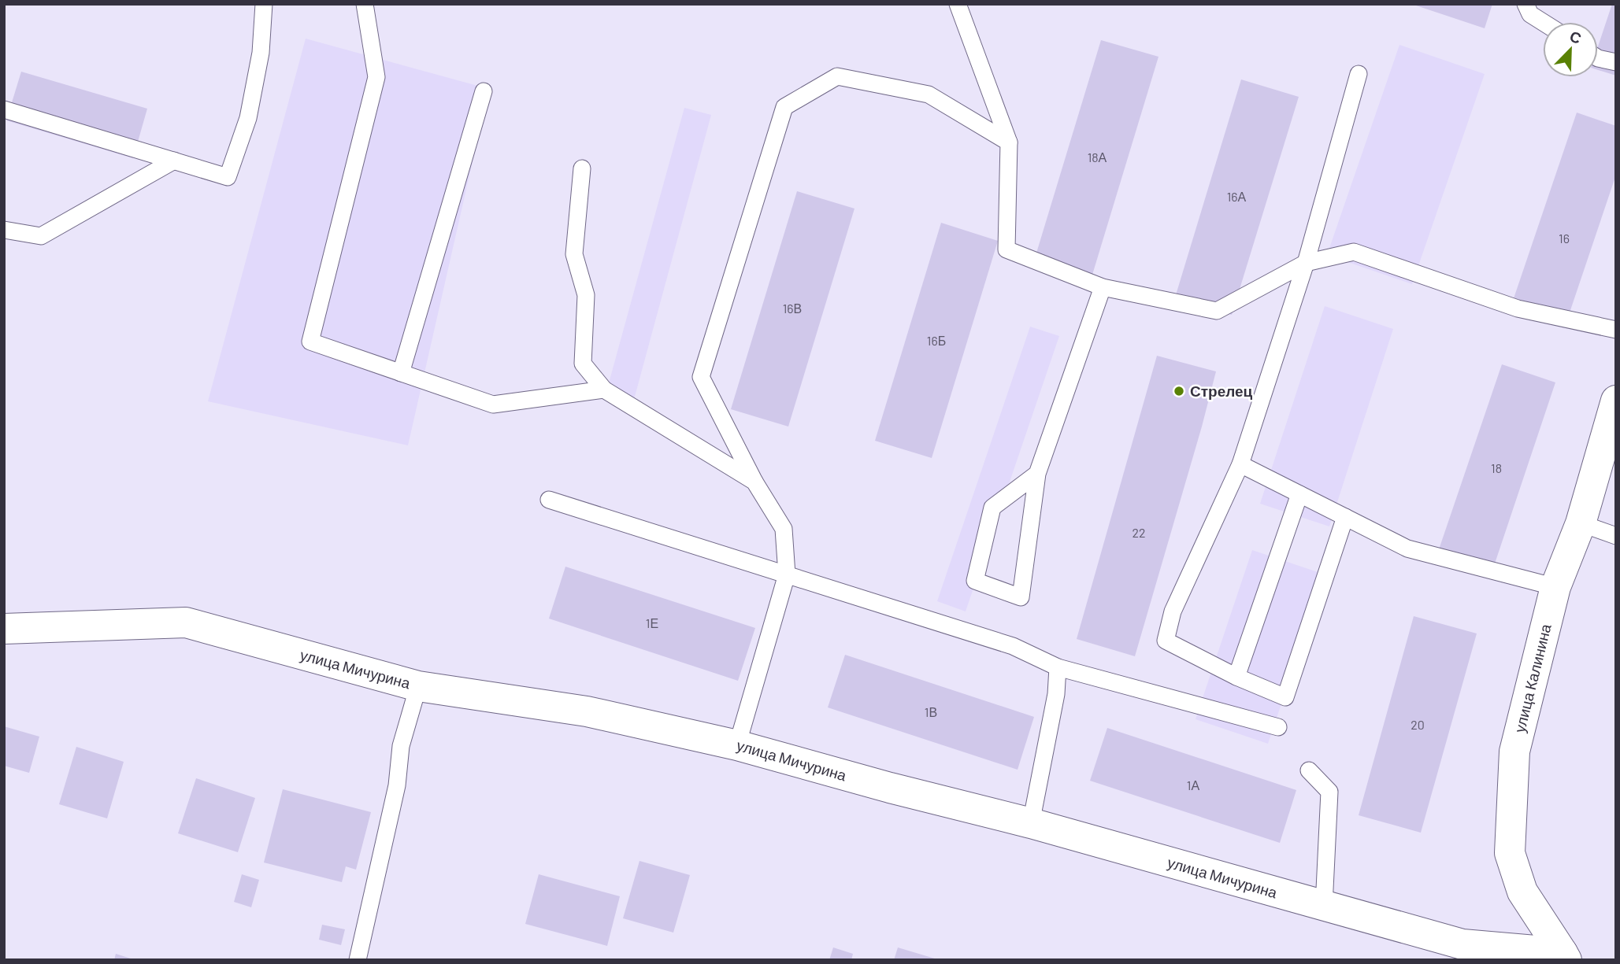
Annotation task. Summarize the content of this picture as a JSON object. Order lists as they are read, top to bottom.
{
  "streets": {
    "street": ["улица Мичурина", "улица Калинина"]
  },
  "crossings": [
    ["улица Мичурина", "улица Калинина"]
  ],
  "places": ["Стрелец"],
  "house_numbers": [
    "18А",
    "16А",
    "16",
    "16В",
    "16Б",
    "18",
    "22",
    "1Е",
    "1В",
    "20",
    "1А"
  ],
  "north": "top right"
}
